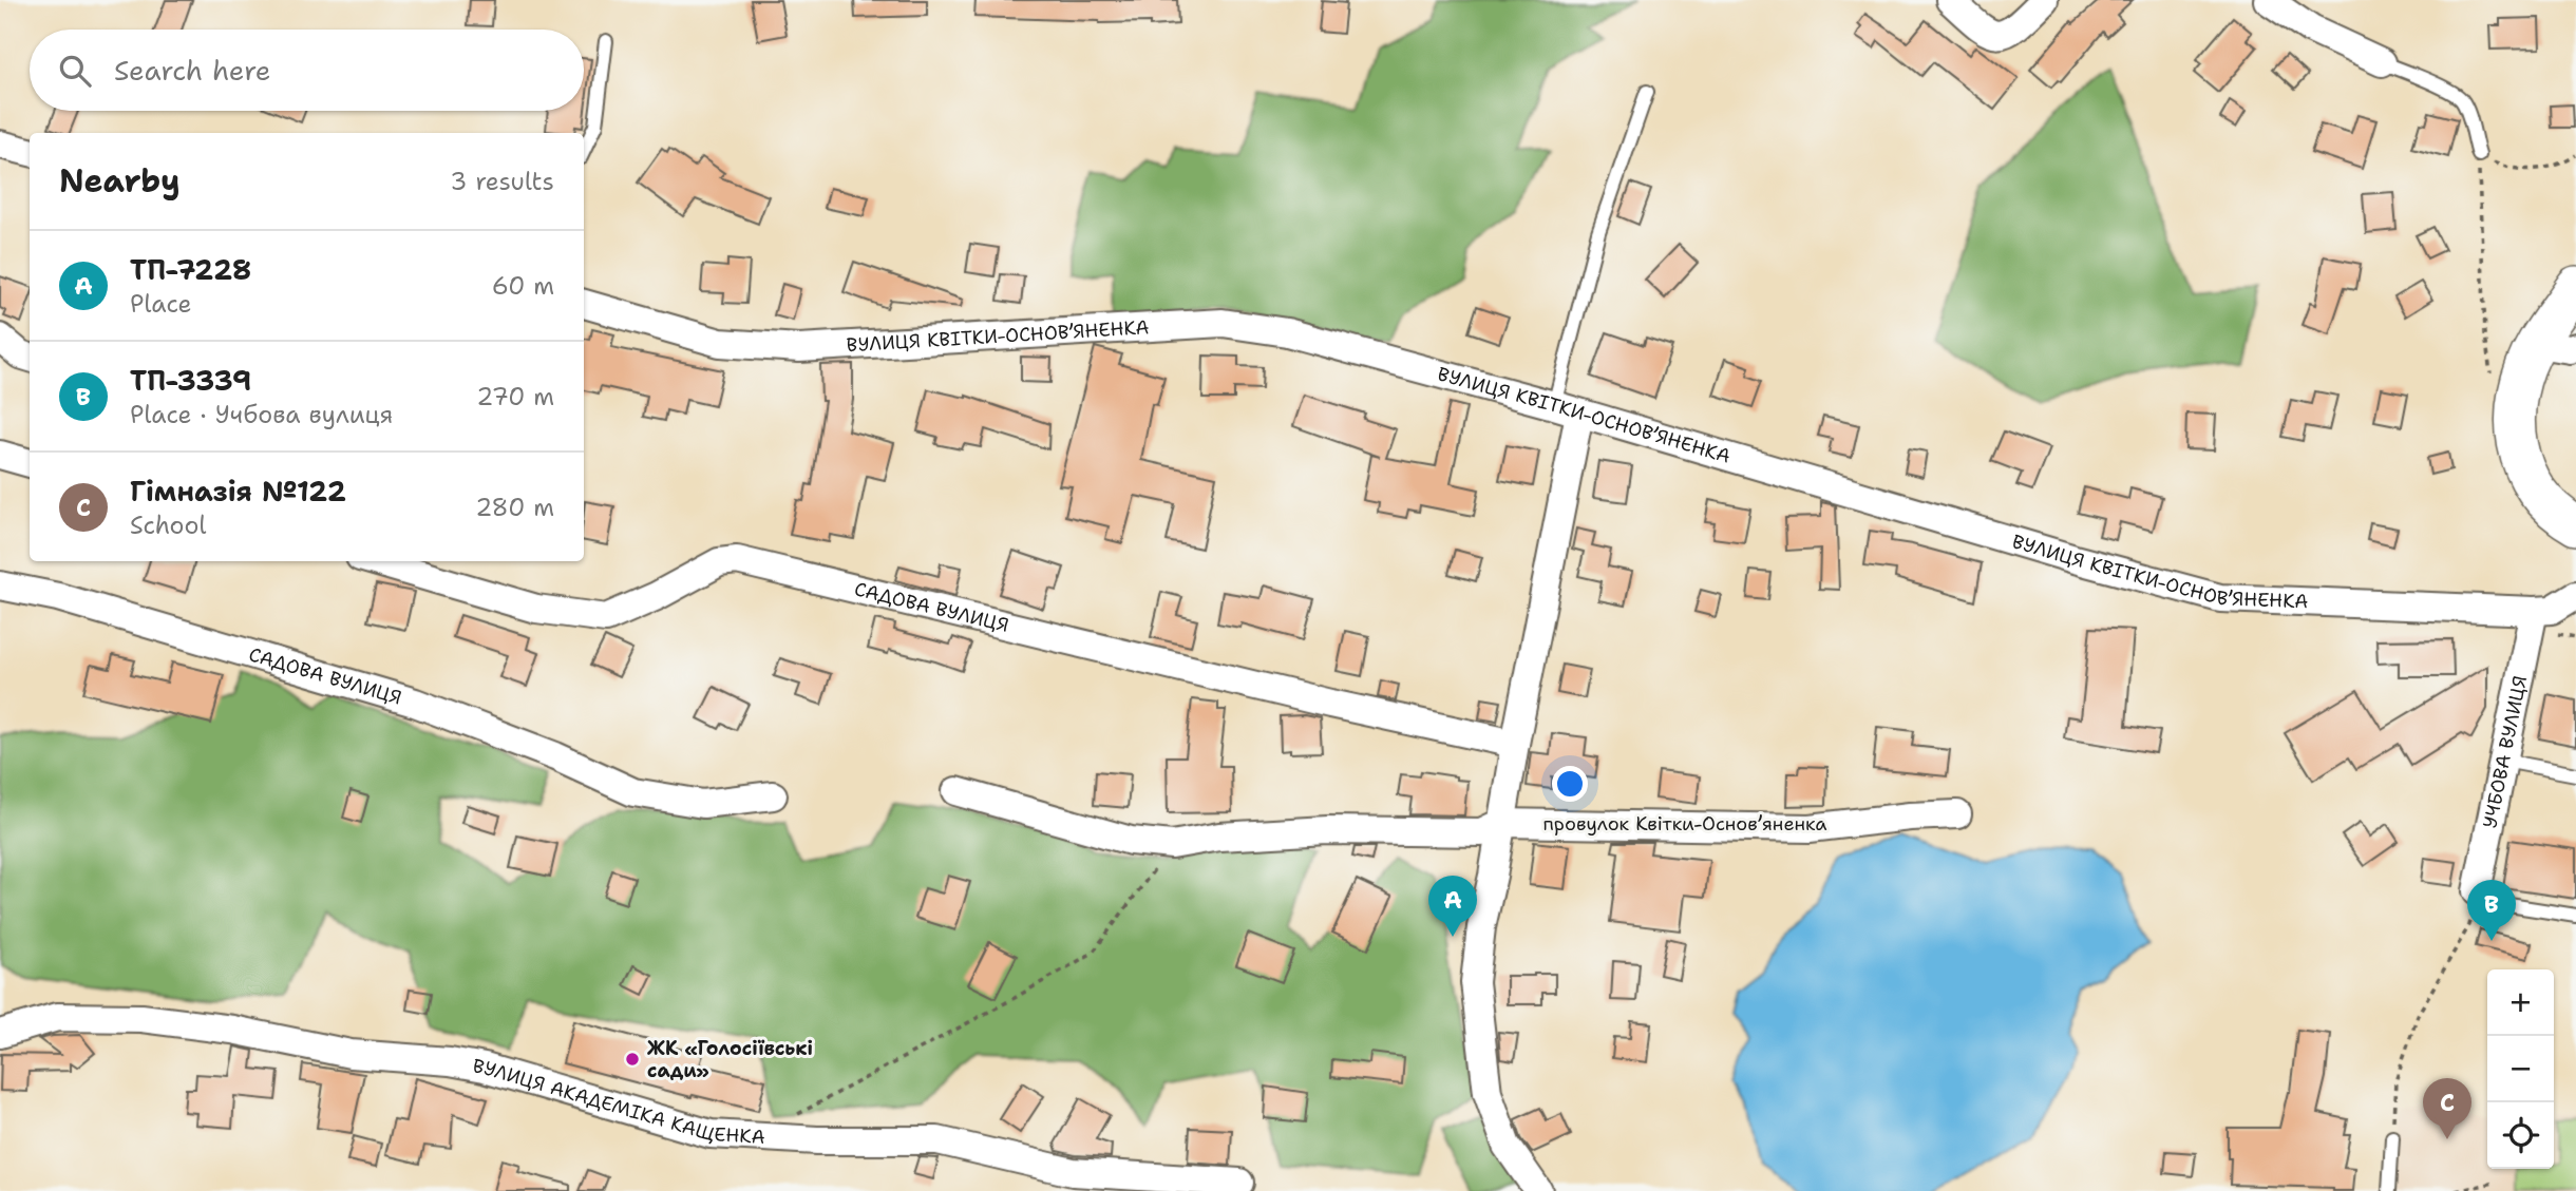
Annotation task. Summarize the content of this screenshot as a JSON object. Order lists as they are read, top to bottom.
{
  "streets": {
    "street": [
      "ВУЛИЦЯ КВІТКИ-ОСНОВ’ЯНЕНКА",
      "САДОВА ВУЛИЦЯ",
      "УЧБОВА ВУЛИЦЯ",
      "провулок Квітки-Основʼяненка",
      "ВУЛИЦЯ АКАДЕМІКА КАЩЕНКА"
    ]
  },
  "crossings": [
    ["ВУЛИЦЯ КВІТКИ-ОСНОВ’ЯНЕНКА", "УЧБОВА ВУЛИЦЯ"]
  ],
  "places": ["ЖК «Голосіївські сади»"],
  "page": {
    "search": "Search here",
    "heading": ["Nearby", "3 results"],
    "list": [
      {
        "mark": "A",
        "name": "ТП-7228",
        "note": "Place",
        "value": "60 m"
      },
      {
        "mark": "B",
        "name": "ТП-3339",
        "note": "Place · Учбова вулиця",
        "value": "270 m"
      },
      {
        "mark": "C",
        "name": "Гімназія №122",
        "note": "School",
        "value": "280 m"
      }
    ],
    "pins": ["A", "B", "C"],
    "map_buttons": ["+", "−"]
  }
}
